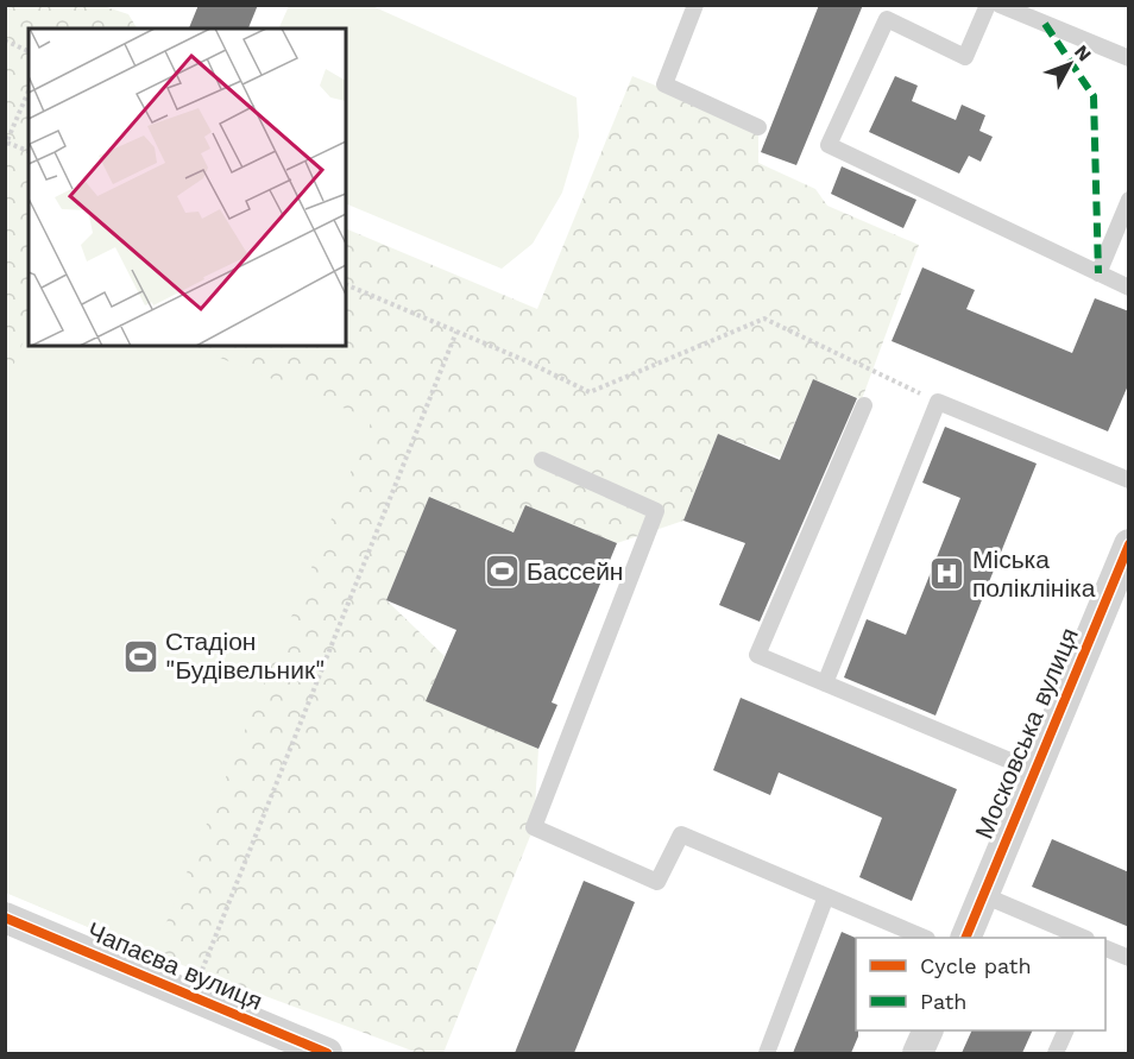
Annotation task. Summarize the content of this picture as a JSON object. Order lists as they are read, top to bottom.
{
  "streets": {
    "street": ["Московська вулиця", "Чапаєва вулиця"]
  },
  "places": {
    "sports": ["Бассейн", "Стадіон \"Будівельник\""],
    "hospital": ["Міська поліклініка"]
  },
  "legend": ["Cycle path", "Path"],
  "north": "top right"
}
